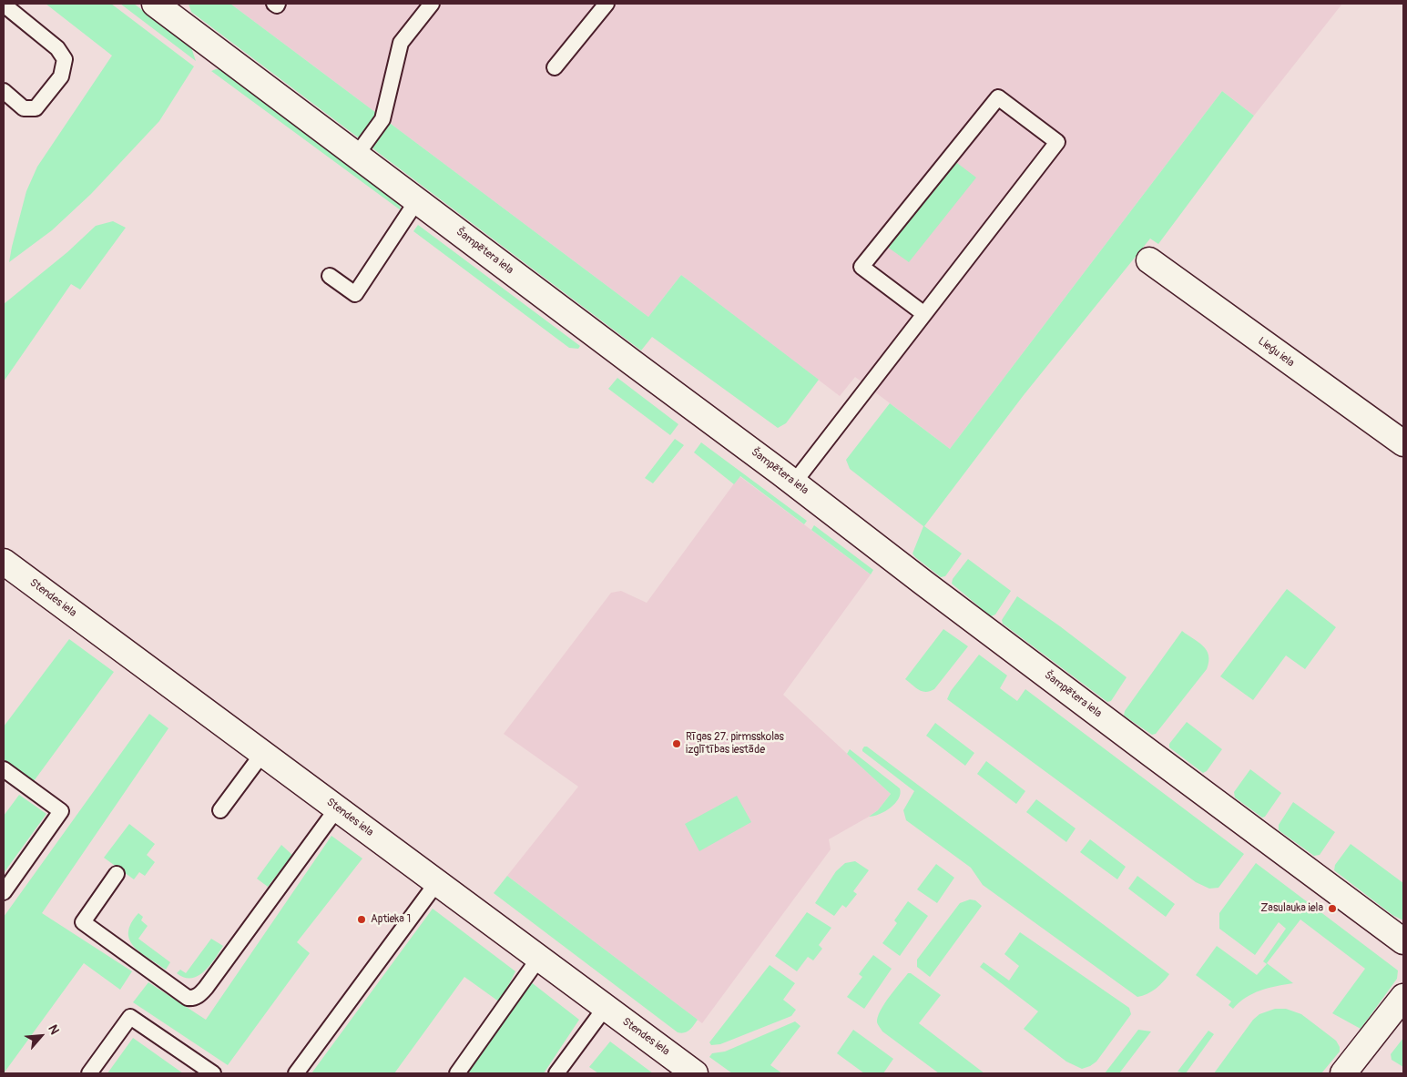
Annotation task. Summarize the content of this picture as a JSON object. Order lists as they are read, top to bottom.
{
  "streets": {
    "street": ["Šampētera iela", "Lieģu iela", "Stendes iela"]
  },
  "places": ["Rīgas 27. pirmsskolas izglītības iestāde", "Zasulauka iela", "Aptieka 1"],
  "north": "top right"
}
